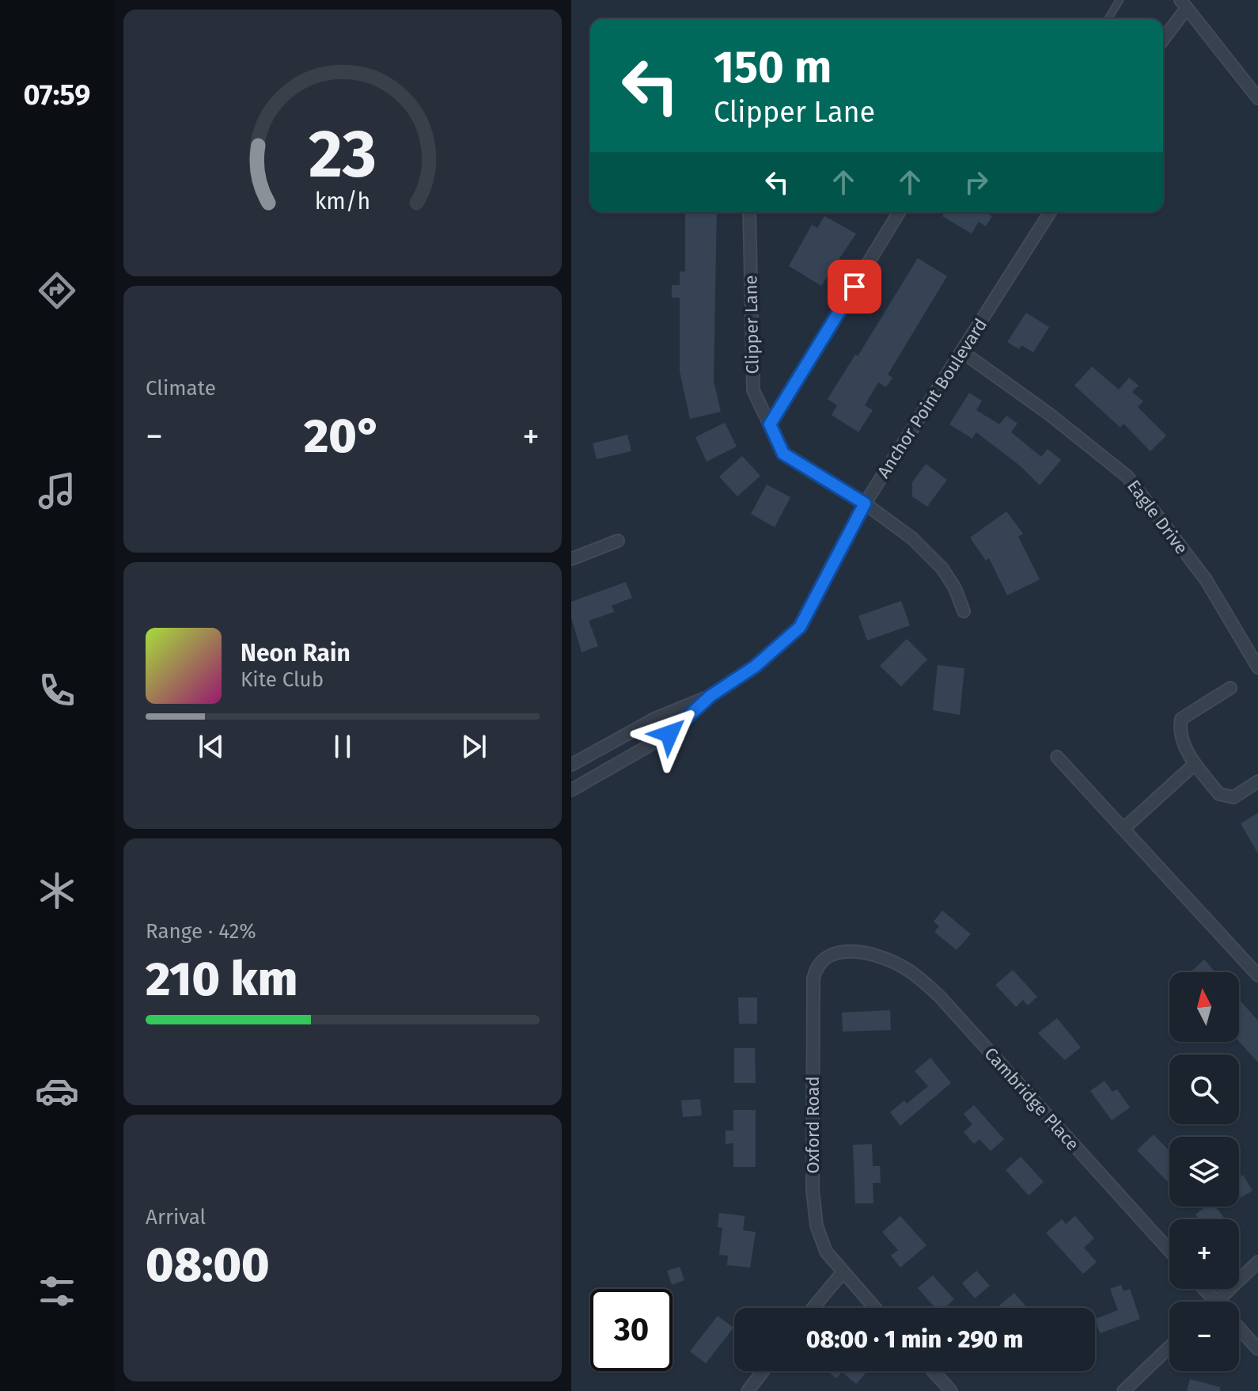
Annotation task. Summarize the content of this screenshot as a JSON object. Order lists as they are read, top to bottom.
{
  "streets": {
    "street": [
      "Clipper Lane",
      "Anchor Point Boulevard",
      "Eagle Drive",
      "Cambridge Place",
      "Oxford Road"
    ]
  },
  "crossings": [
    ["Clipper Lane", "Anchor Point Boulevard"],
    ["Anchor Point Boulevard", "Eagle Drive"],
    ["Cambridge Place", "Oxford Road"]
  ],
  "north": "top",
  "page": {
    "tabs": "07:59",
    "turn": ["150 m", "Clipper Lane"],
    "tile": [
      "Climate",
      ["Range · 42%", "210 km"],
      ["Arrival", "08:00"]
    ],
    "heat": ["−", "20°", "+"],
    "song": ["Neon Rain", "Kite Club"],
    "map_buttons": ["+", "−"],
    "limit": "30",
    "trip": "08:00 · 1 min · 290 m",
    "gauge": ["23", "km/h"]
  }
}
